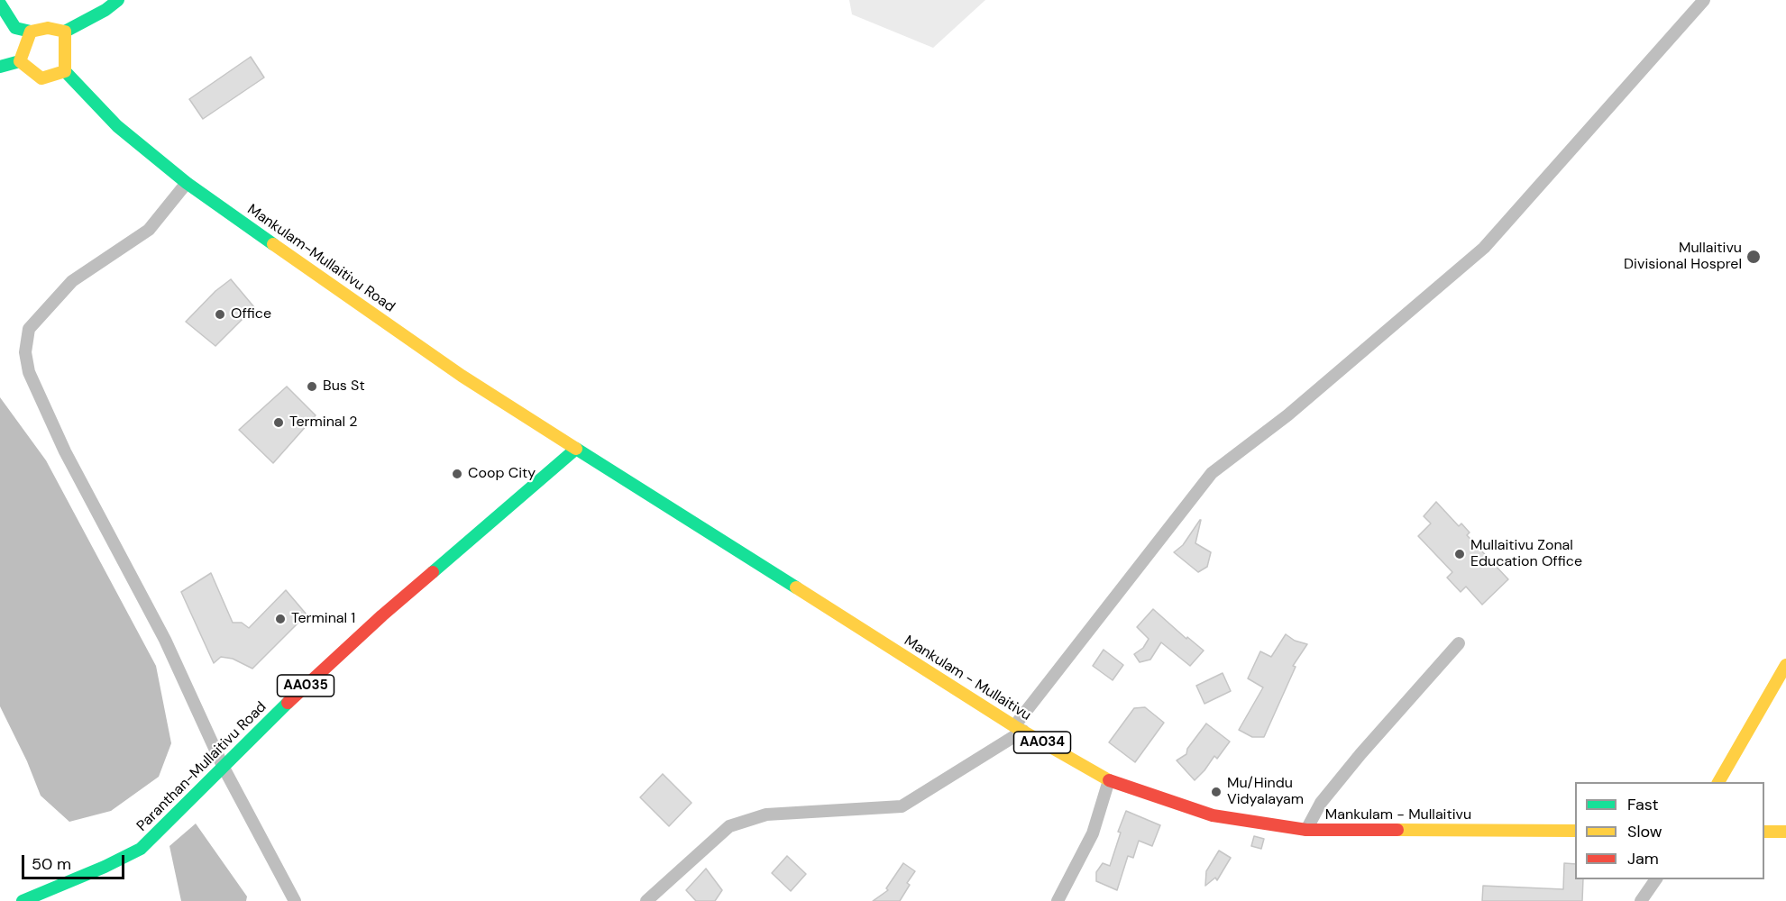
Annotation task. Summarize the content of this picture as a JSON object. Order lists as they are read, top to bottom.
{
  "streets": {
    "main road": [
      "Mankulam-Mullaitivu Road",
      "Mankulam - Mullaitivu",
      "AA035",
      "AA034",
      "Paranthan-Mullaitivu Road"
    ]
  },
  "crossings": [
    ["Mankulam-Mullaitivu Road", "Mankulam - Mullaitivu"],
    ["Mankulam-Mullaitivu Road", "Paranthan-Mullaitivu Road"],
    ["Mankulam - Mullaitivu", "Paranthan-Mullaitivu Road"]
  ],
  "places": [
    "Mullaitivu Divisional Hosprel",
    "Office",
    "Bus St",
    "Terminal 2",
    "Coop City",
    "Mullaitivu Zonal Education Office",
    "Terminal 1",
    "Mu/Hindu Vidyalayam"
  ],
  "legend": ["Fast", "Slow", "Jam"],
  "scale_bar": "50 m"
}
